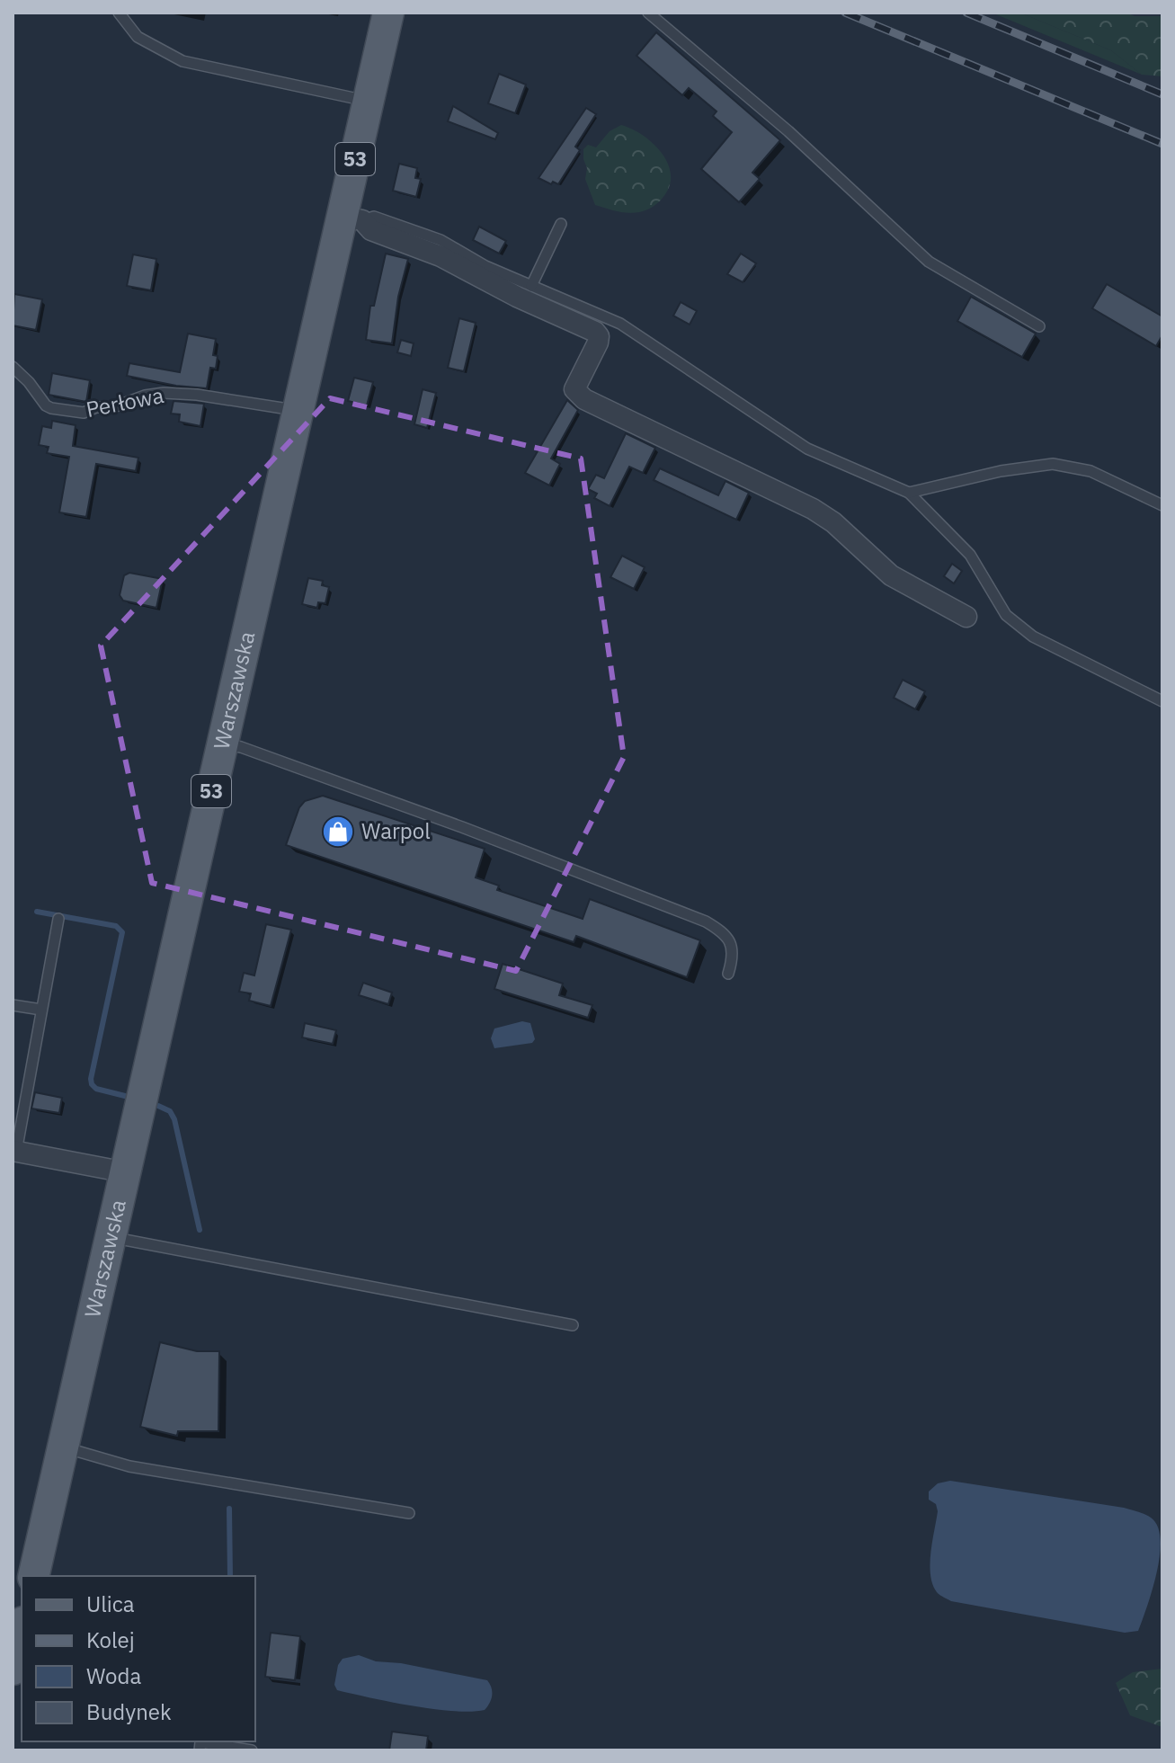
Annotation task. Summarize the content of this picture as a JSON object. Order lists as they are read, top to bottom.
{
  "streets": {
    "main road": ["53", "Warszawska"],
    "lane": ["Perłowa"]
  },
  "crossings": [
    ["Perłowa", "Warszawska"]
  ],
  "places": {
    "shop": ["Warpol"]
  },
  "legend": [
    "Ulica",
    "Kolej",
    "Woda",
    "Budynek"
  ]
}
